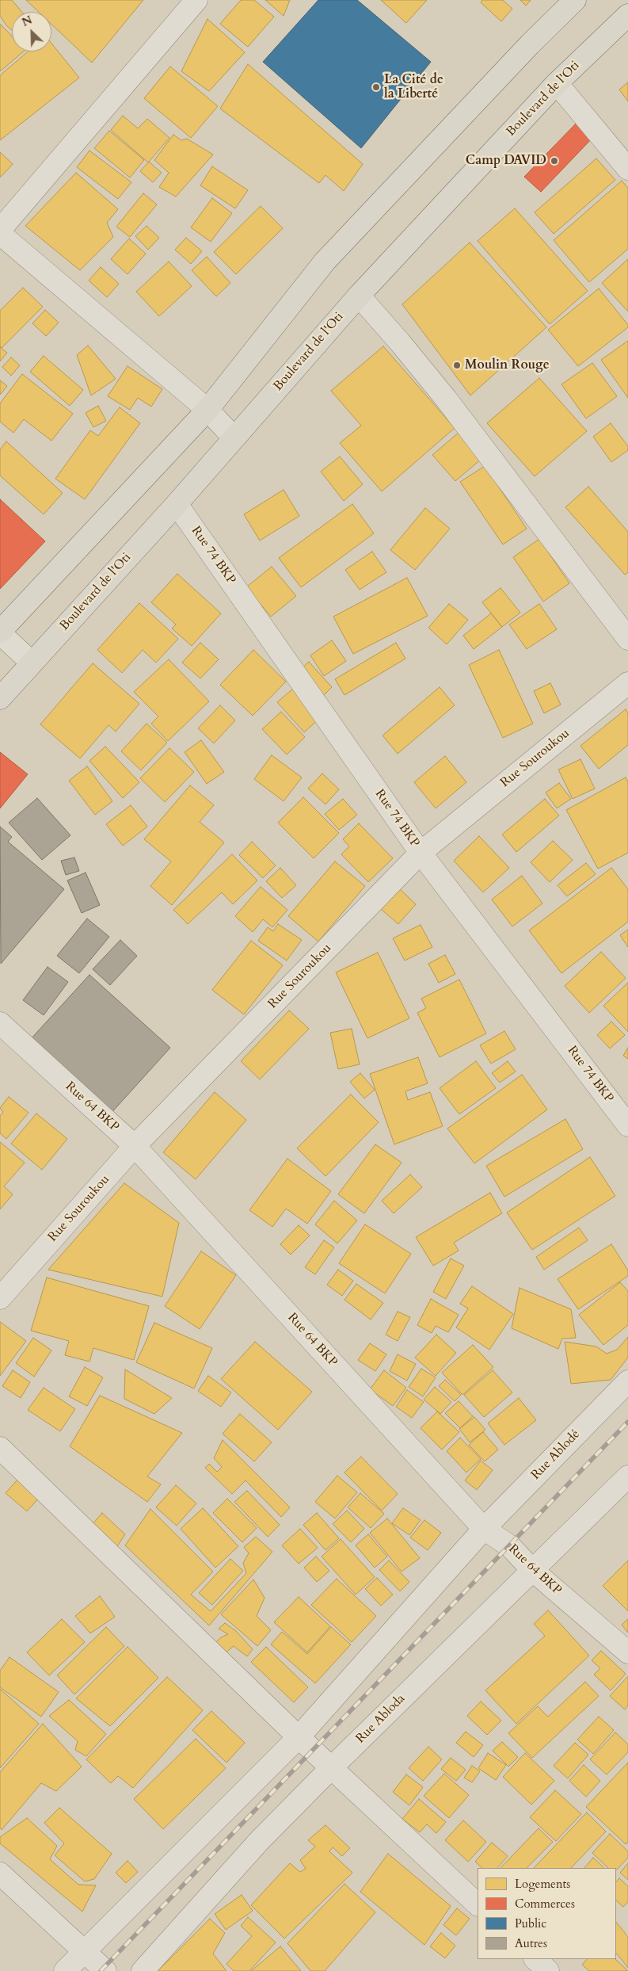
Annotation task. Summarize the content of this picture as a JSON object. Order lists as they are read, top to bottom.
{
  "streets": {
    "main road": ["Boulevard de l'Oti"],
    "street": [
      "Rue 74 BKP",
      "Rue Souroukou",
      "Rue 64 BKP",
      "Rue Ablodé",
      "Rue Abloda"
    ]
  },
  "crossings": [
    ["Boulevard de l'Oti", "Rue 74 BKP"],
    ["Rue 74 BKP", "Rue Souroukou"],
    ["Rue Souroukou", "Rue 64 BKP"],
    ["Rue 64 BKP", "Rue Ablodé"],
    ["Rue 64 BKP", "Rue Abloda"]
  ],
  "places": ["La Cité de la Liberté", "Camp DAVID", "Moulin Rouge"],
  "legend": [
    "Logements",
    "Commerces",
    "Public",
    "Autres"
  ],
  "north": "top left"
}
